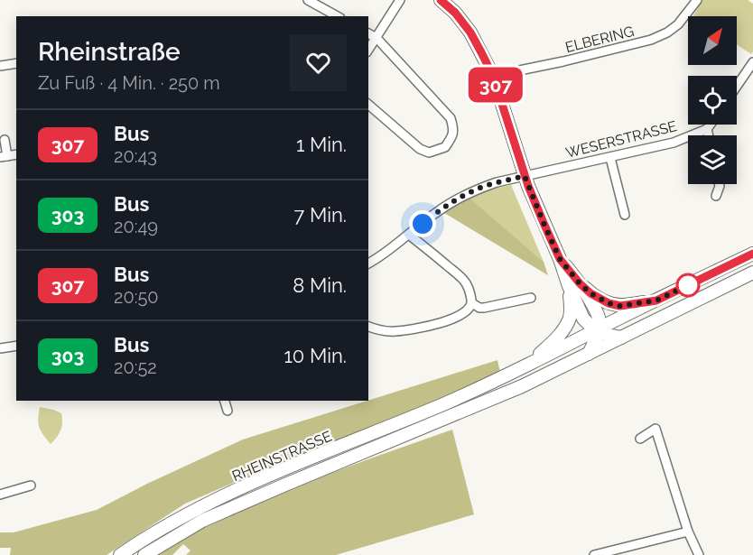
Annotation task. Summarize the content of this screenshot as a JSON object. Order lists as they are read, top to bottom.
{
  "streets": {
    "street": ["ELBERING", "WESERSTRASSE", "RHEINSTRASSE"]
  },
  "lines": ["bus line 307"],
  "north": "top right",
  "page": {
    "on_map": "307",
    "heading": ["Rheinstraße", "Zu Fuß · 4 Min. · 250 m"],
    "list": [
      {
        "mark": "307",
        "name": "Bus",
        "note": "20:43",
        "value": "1 Min."
      },
      {
        "mark": "303",
        "name": "Bus",
        "note": "20:49",
        "value": "7 Min."
      },
      {
        "mark": "307",
        "name": "Bus",
        "note": "20:50",
        "value": "8 Min."
      },
      {
        "mark": "303",
        "name": "Bus",
        "note": "20:52",
        "value": "10 Min."
      }
    ]
  }
}
